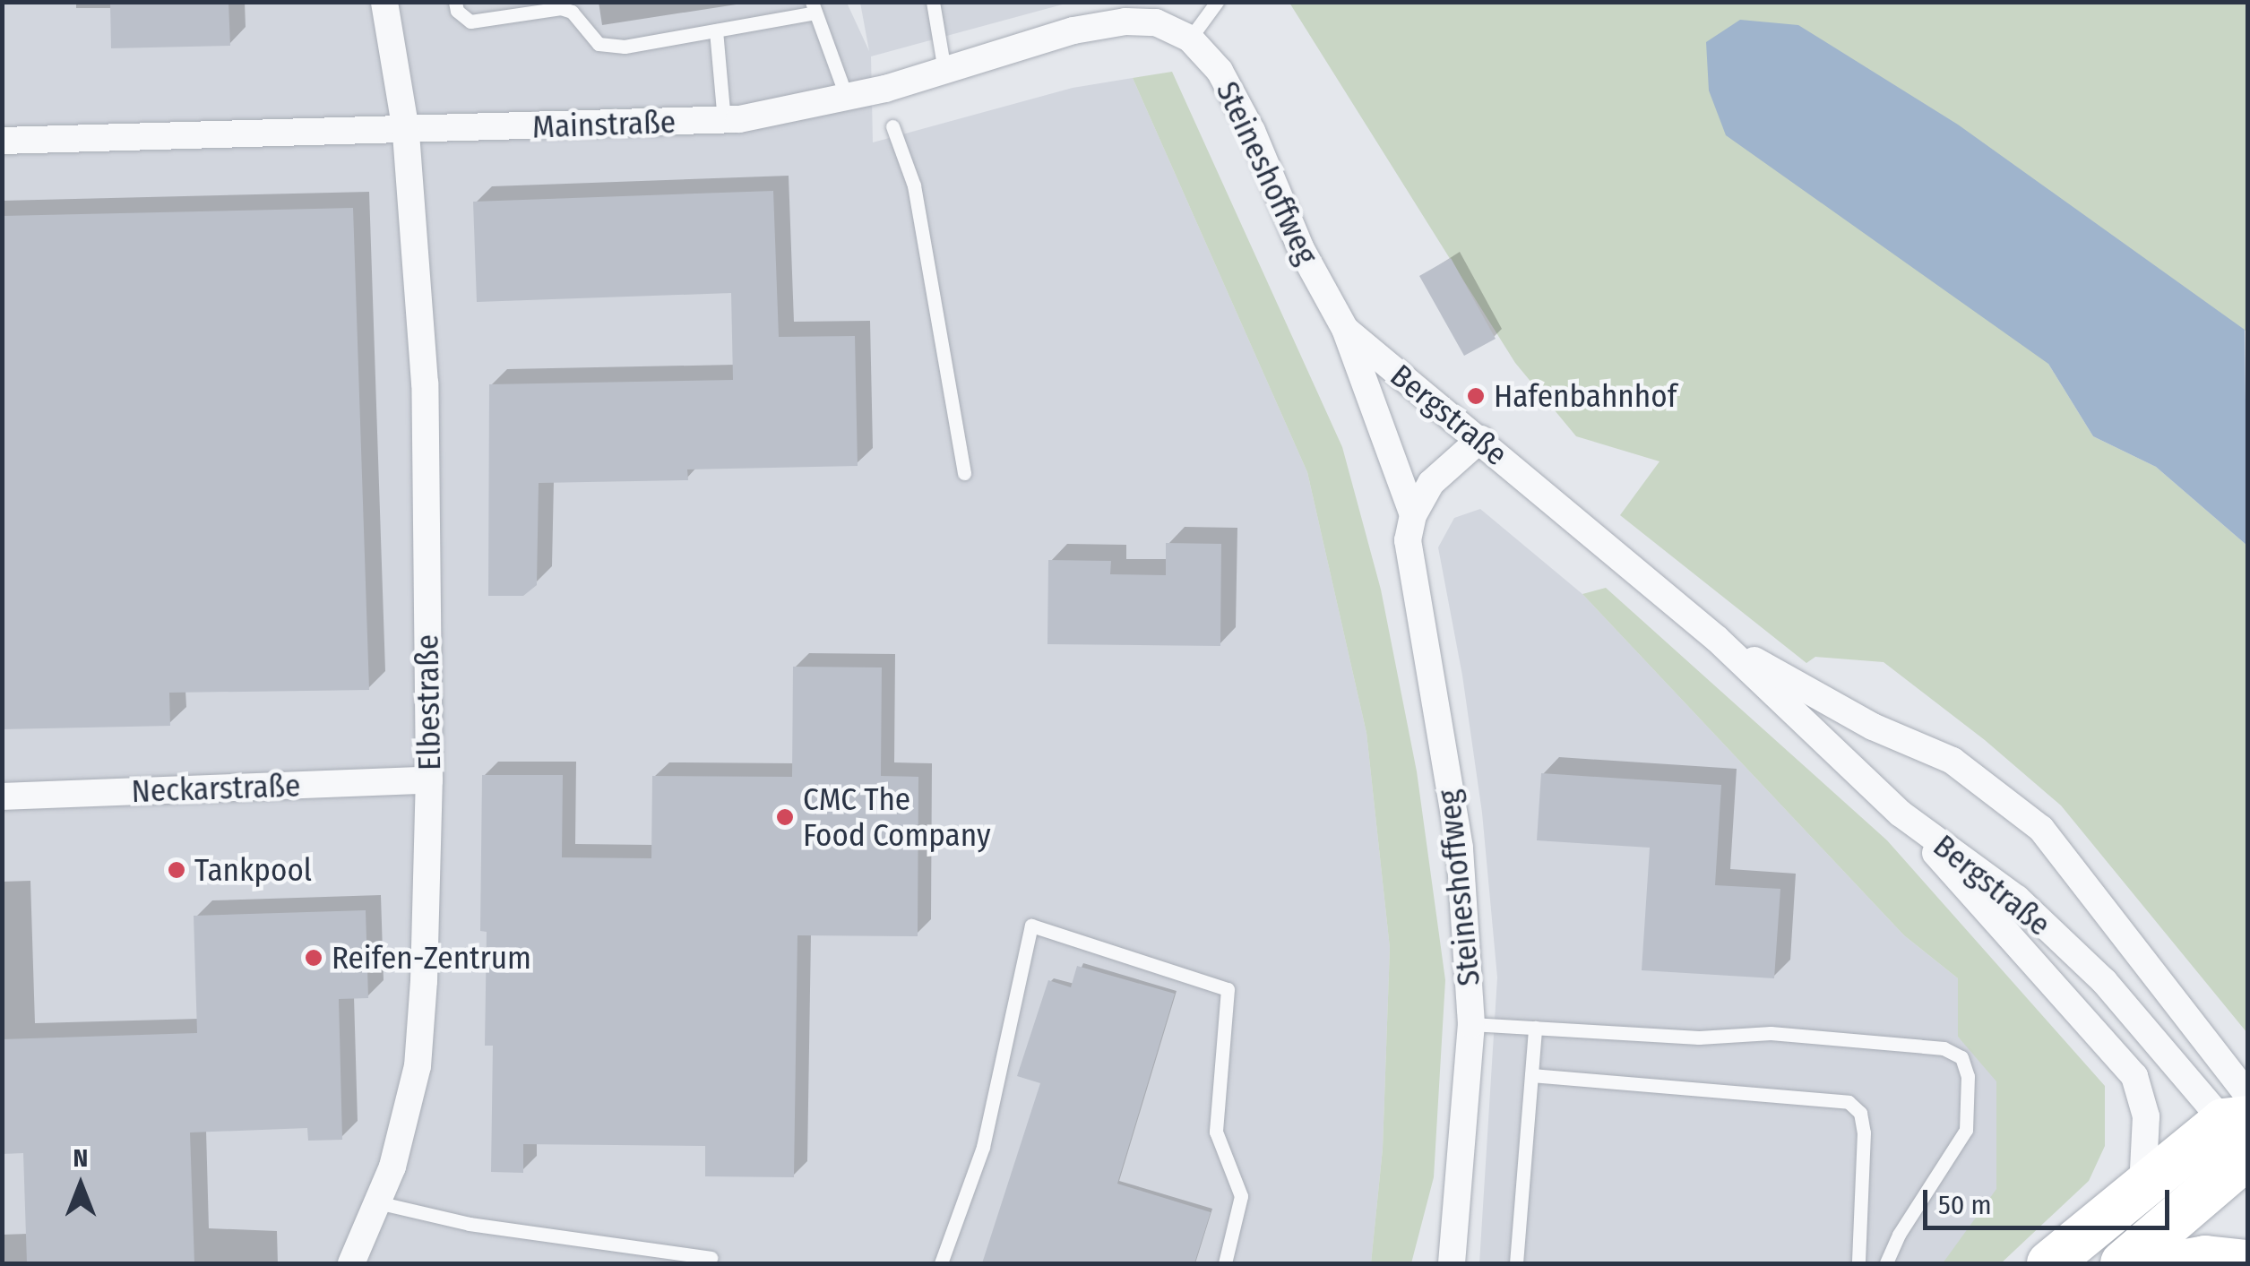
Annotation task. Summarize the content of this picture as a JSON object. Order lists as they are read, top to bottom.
{
  "streets": {
    "street": [
      "Mainstraße",
      "Steineshoffweg",
      "Bergstraße",
      "Elbestraße",
      "Neckarstraße"
    ]
  },
  "crossings": [
    ["Mainstraße", "Steineshoffweg"],
    ["Mainstraße", "Elbestraße"],
    ["Steineshoffweg", "Bergstraße"],
    ["Elbestraße", "Neckarstraße"]
  ],
  "places": [
    "Hafenbahnhof",
    "CMC The Food Company",
    "Tankpool",
    "Reifen-Zentrum"
  ],
  "scale_bar": "50 m",
  "north": "top"
}
